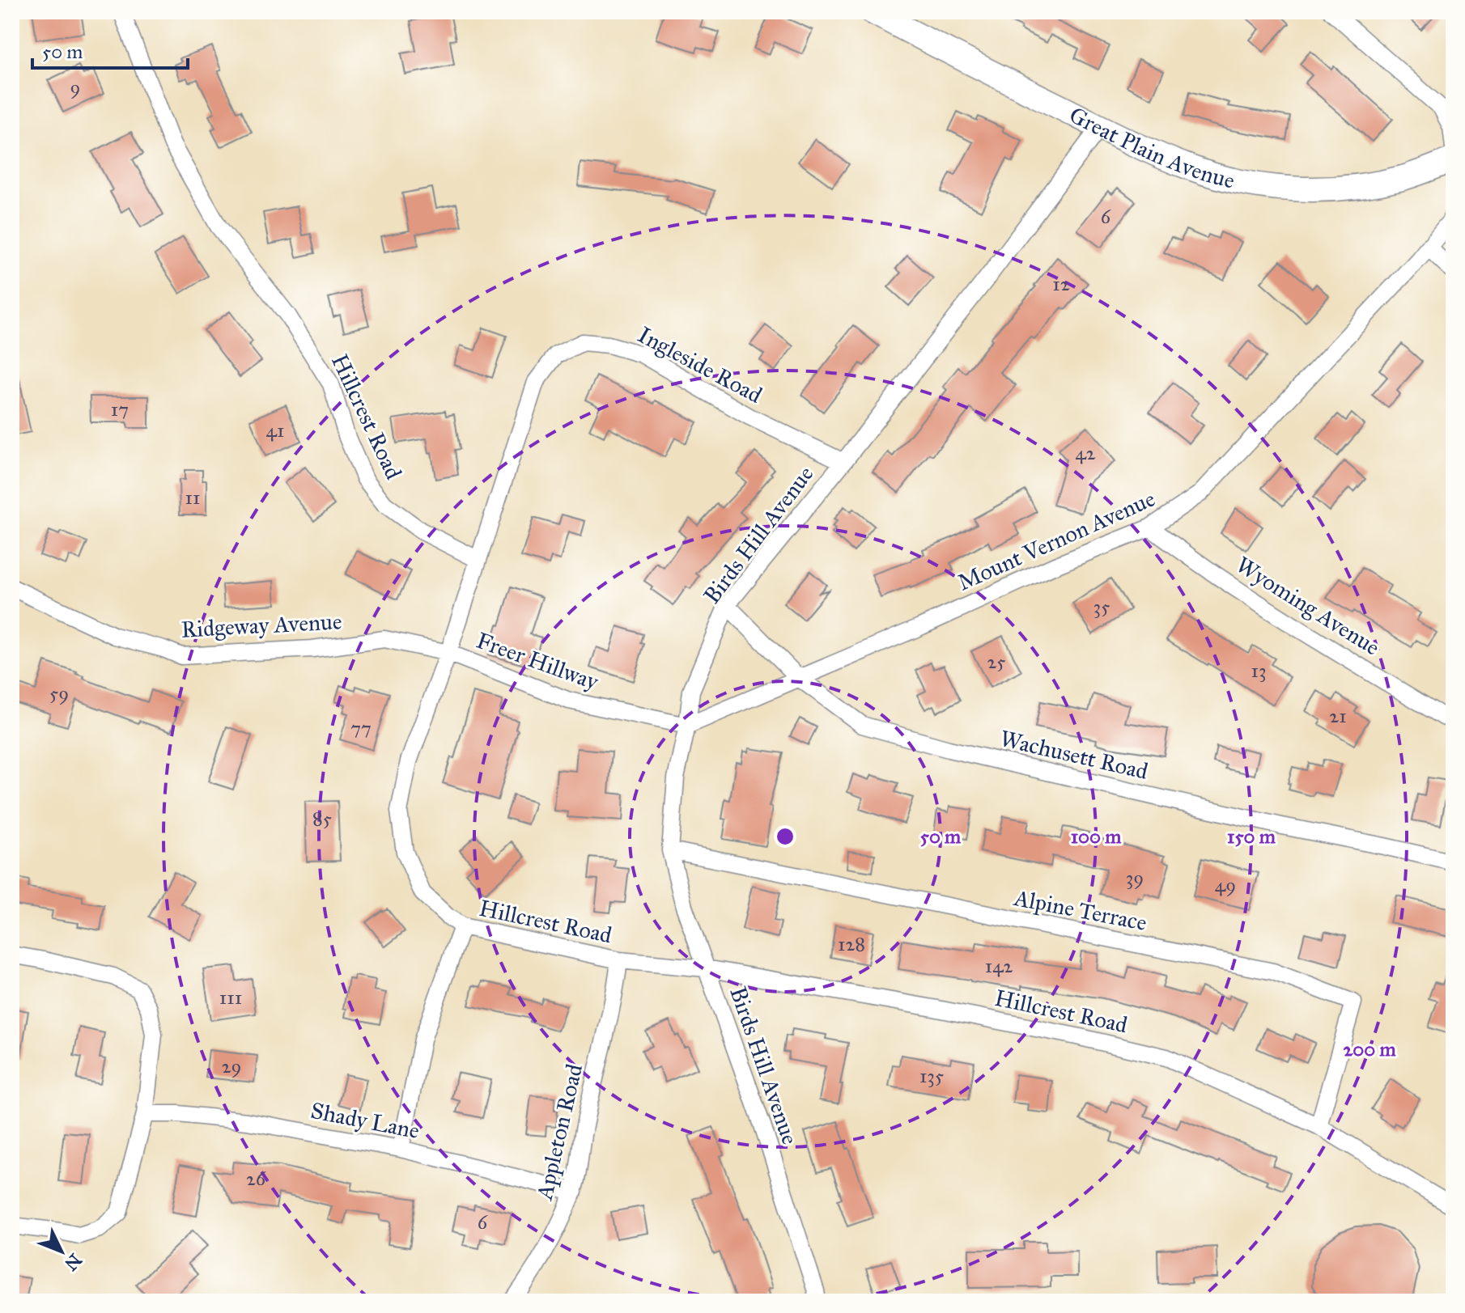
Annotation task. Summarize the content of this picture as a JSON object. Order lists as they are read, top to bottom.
{
  "streets": {
    "main road": ["Great Plain Avenue"],
    "street": [
      "Ingleside Road",
      "Hillcrest Road",
      "Birds Hill Avenue",
      "Mount Vernon Avenue",
      "Wyoming Avenue",
      "Ridgeway Avenue",
      "Freer Hillway",
      "Wachusett Road",
      "Alpine Terrace",
      "Shady Lane",
      "Appleton Road"
    ]
  },
  "crossings": [
    ["Great Plain Avenue", "Birds Hill Avenue"],
    ["Ingleside Road", "Hillcrest Road"],
    ["Ingleside Road", "Birds Hill Avenue"],
    ["Hillcrest Road", "Birds Hill Avenue"],
    ["Hillcrest Road", "Ridgeway Avenue"],
    ["Hillcrest Road", "Freer Hillway"],
    ["Hillcrest Road", "Alpine Terrace"],
    ["Hillcrest Road", "Appleton Road"],
    ["Birds Hill Avenue", "Mount Vernon Avenue"],
    ["Birds Hill Avenue", "Freer Hillway"],
    ["Birds Hill Avenue", "Wachusett Road"],
    ["Birds Hill Avenue", "Alpine Terrace"],
    ["Mount Vernon Avenue", "Wyoming Avenue"],
    ["Mount Vernon Avenue", "Freer Hillway"],
    ["Mount Vernon Avenue", "Wachusett Road"],
    ["Ridgeway Avenue", "Freer Hillway"],
    ["Shady Lane", "Appleton Road"]
  ],
  "house_numbers": [
    "9",
    "6",
    "12",
    "17",
    "41",
    "42",
    "11",
    "35",
    "25",
    "13",
    "59",
    "21",
    "77",
    "85",
    "39",
    "49",
    "128",
    "142",
    "111",
    "29",
    "135",
    "26",
    "6"
  ],
  "scale_bar": "50 m",
  "north": "bottom right",
  "rings": [
    "50 m",
    "100 m",
    "150 m",
    "200 m"
  ]
}
